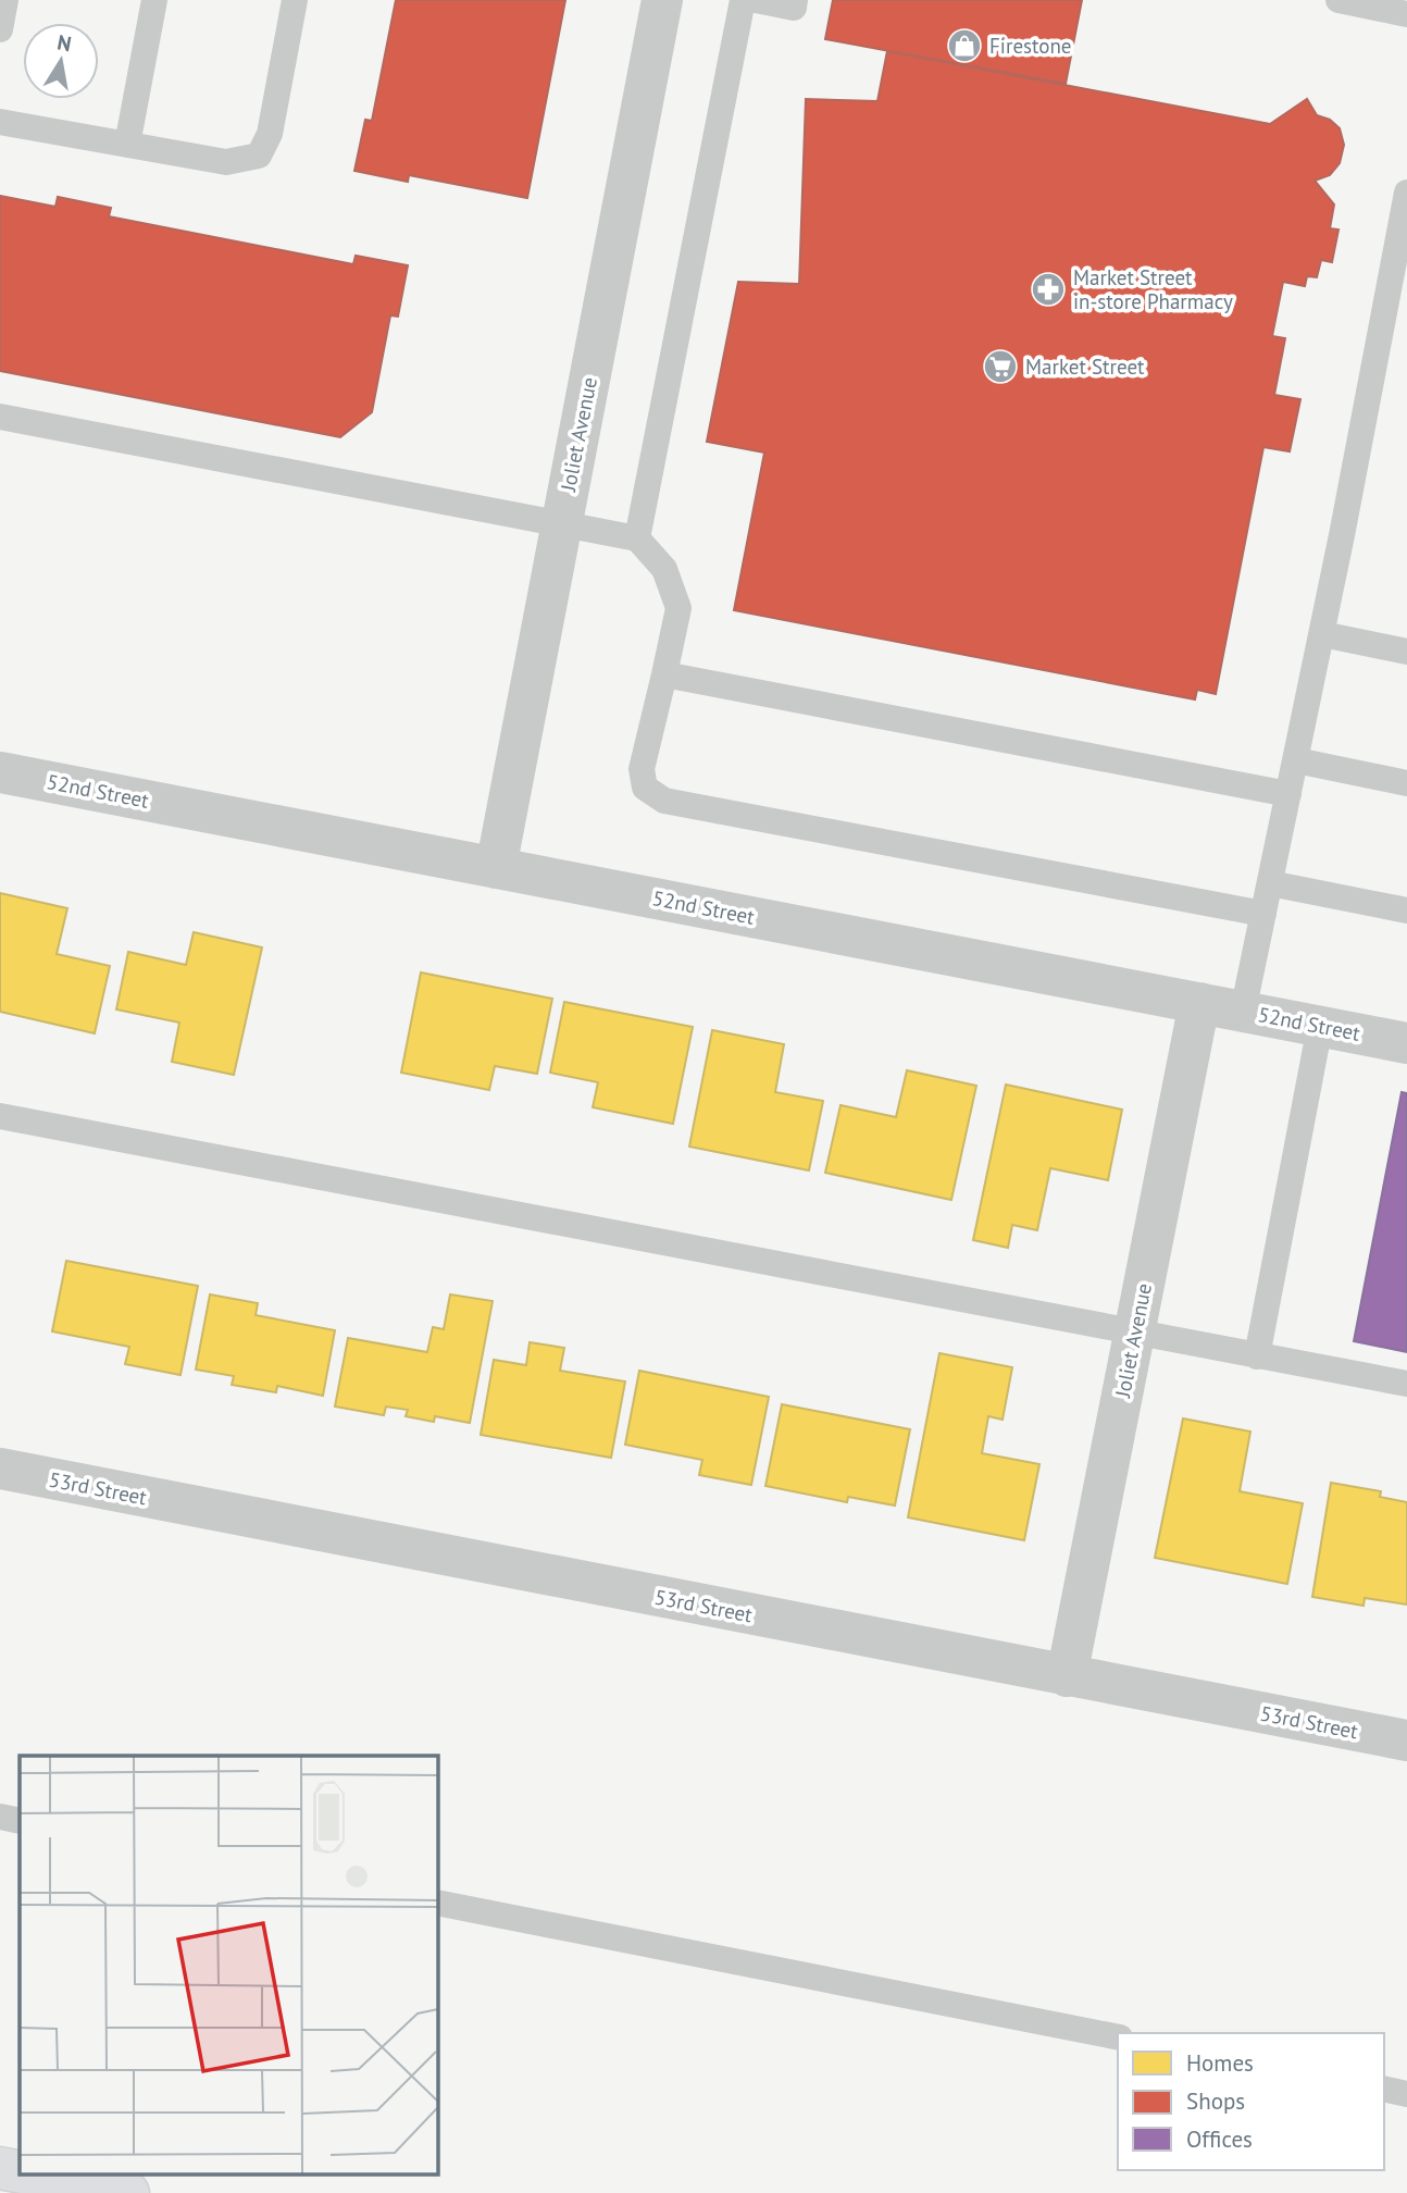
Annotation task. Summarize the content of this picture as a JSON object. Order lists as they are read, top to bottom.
{
  "streets": {
    "street": ["Joliet Avenue", "52nd Street", "53rd Street"]
  },
  "crossings": [
    ["Joliet Avenue", "52nd Street"],
    ["Joliet Avenue", "53rd Street"]
  ],
  "places": {
    "shop": ["Firestone"],
    "pharmacy": ["Market Street in-store Pharmacy"],
    "supermarket": ["Market Street"]
  },
  "legend": ["Homes", "Shops", "Offices"],
  "north": "top"
}
